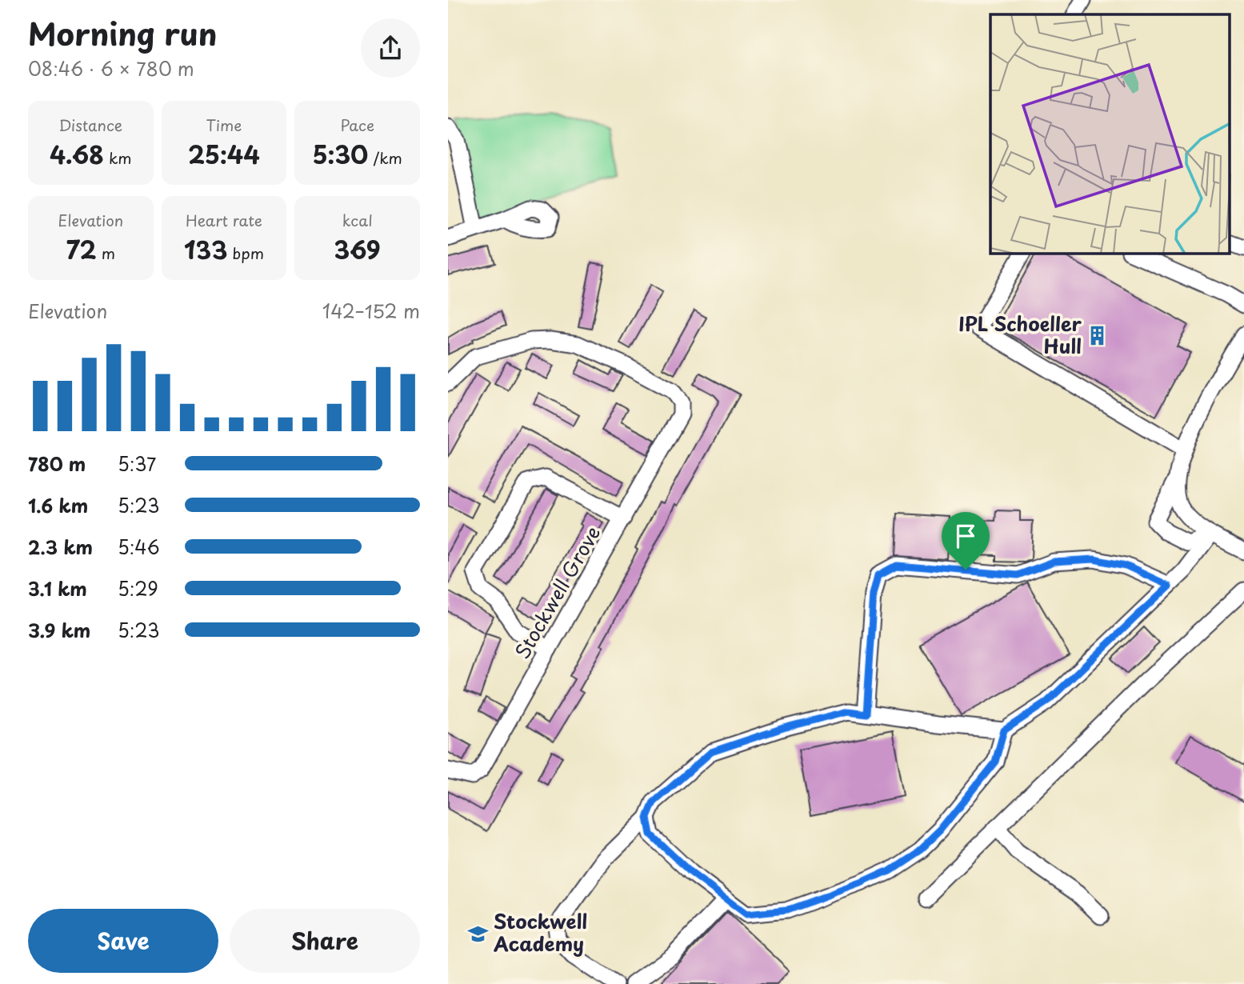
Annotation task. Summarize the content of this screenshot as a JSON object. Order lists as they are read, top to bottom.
{
  "streets": {
    "street": ["Stockwell Grove"]
  },
  "places": {
    "building": ["IPL Schoeller Hull"],
    "school or university": ["Stockwell Academy"]
  },
  "page": {
    "heading": ["Morning run", "08:46 · 6 × 780 m"],
    "stats": [
      ["Distance", "4.68 km"],
      ["Time", "25:44"],
      ["Pace", "5:30 /km"],
      ["Elevation", "72 m"],
      ["Heart rate", "133 bpm"],
      ["kcal", "369"]
    ],
    "chart": ["Elevation", "142–152 m"],
    "list": [
      {
        "name": "780 m",
        "note": "5:37"
      },
      {
        "name": "1.6 km",
        "note": "5:23"
      },
      {
        "name": "2.3 km",
        "note": "5:46"
      },
      {
        "name": "3.1 km",
        "note": "5:29"
      },
      {
        "name": "3.9 km",
        "note": "5:23"
      }
    ],
    "buttons": ["Save", "Share"]
  }
}
